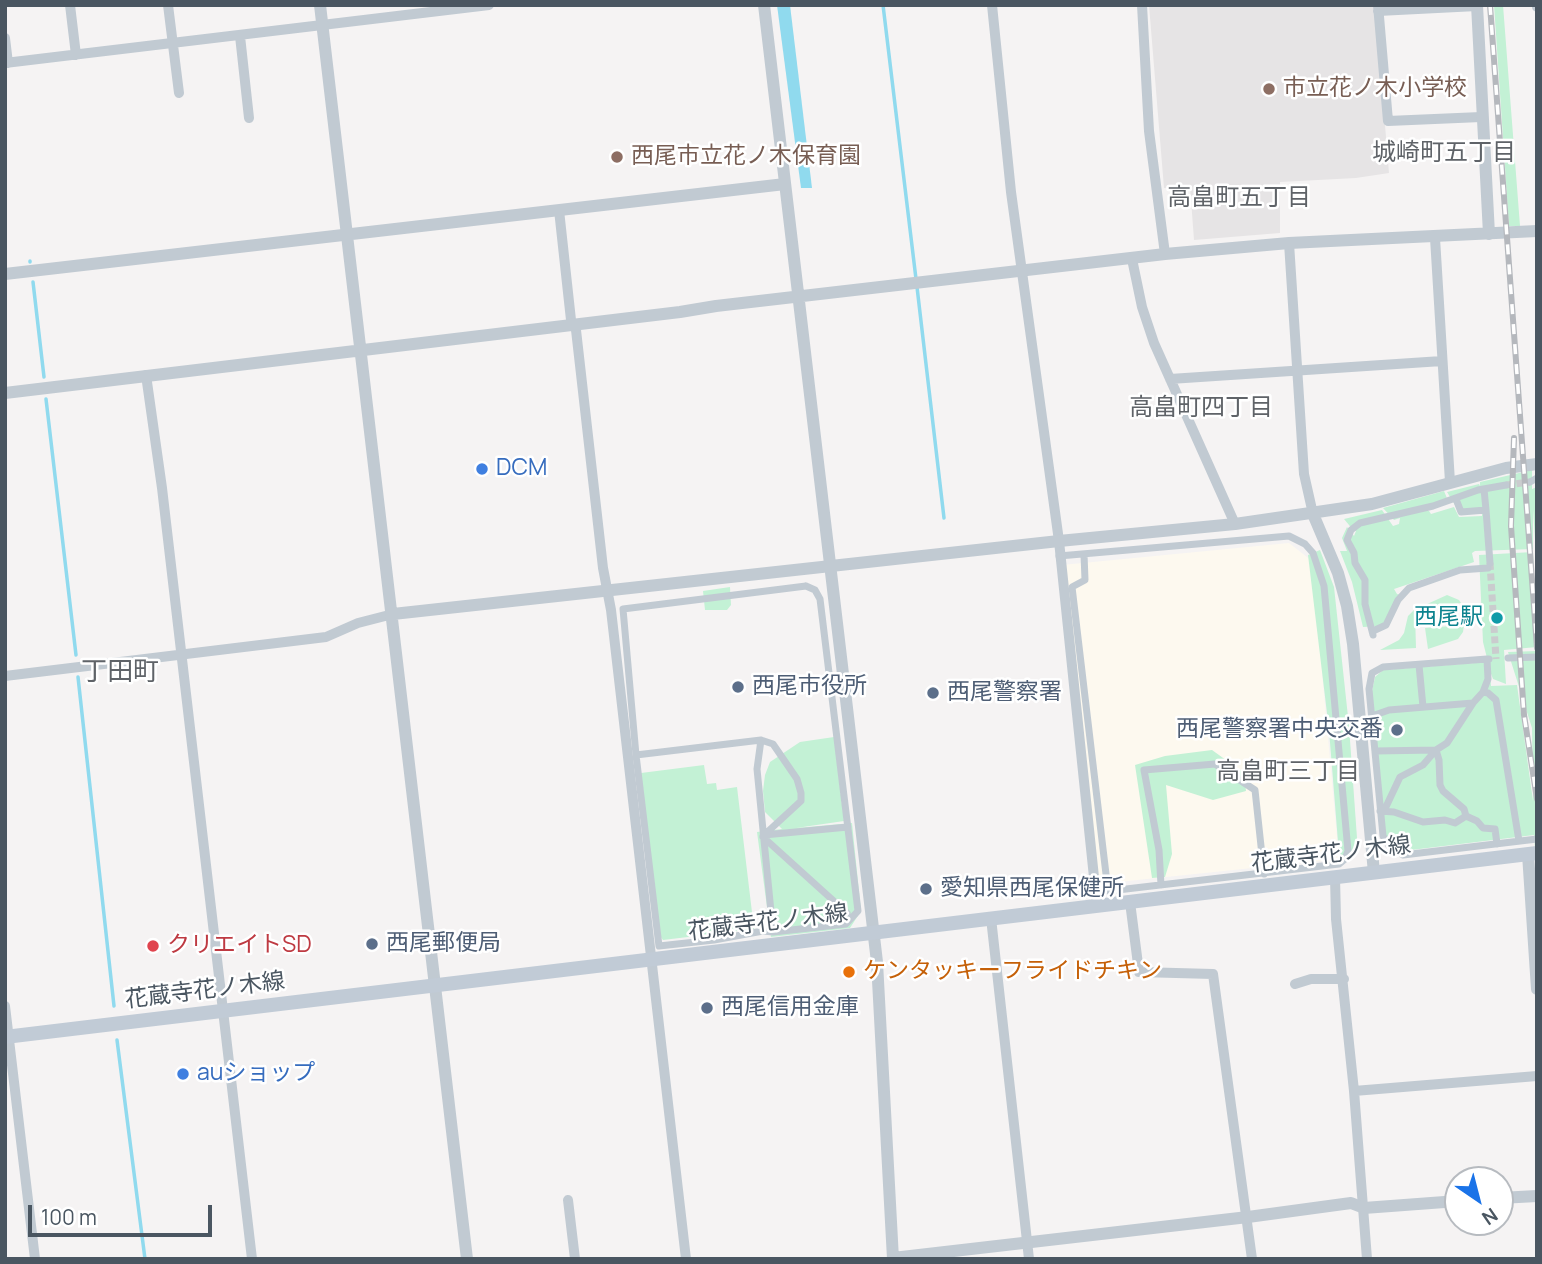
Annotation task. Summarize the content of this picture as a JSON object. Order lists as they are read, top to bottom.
{
  "streets": {
    "main road": ["花蔵寺花ノ木線"]
  },
  "districts": [
    "城崎町五丁目",
    "高畠町五丁目",
    "高畠町四丁目",
    "丁田町",
    "高畠町三丁目"
  ],
  "places": [
    "市立花ノ木小学校",
    "西尾市立花ノ木保育園",
    "DCM",
    "西尾駅",
    "西尾市役所",
    "西尾警察署",
    "西尾警察署中央交番",
    "愛知県西尾保健所",
    "西尾郵便局",
    "クリエイトSD",
    "ケンタッキーフライドチキン",
    "西尾信用金庫",
    "auショップ"
  ],
  "scale_bar": "100 m",
  "north": "bottom right"
}
